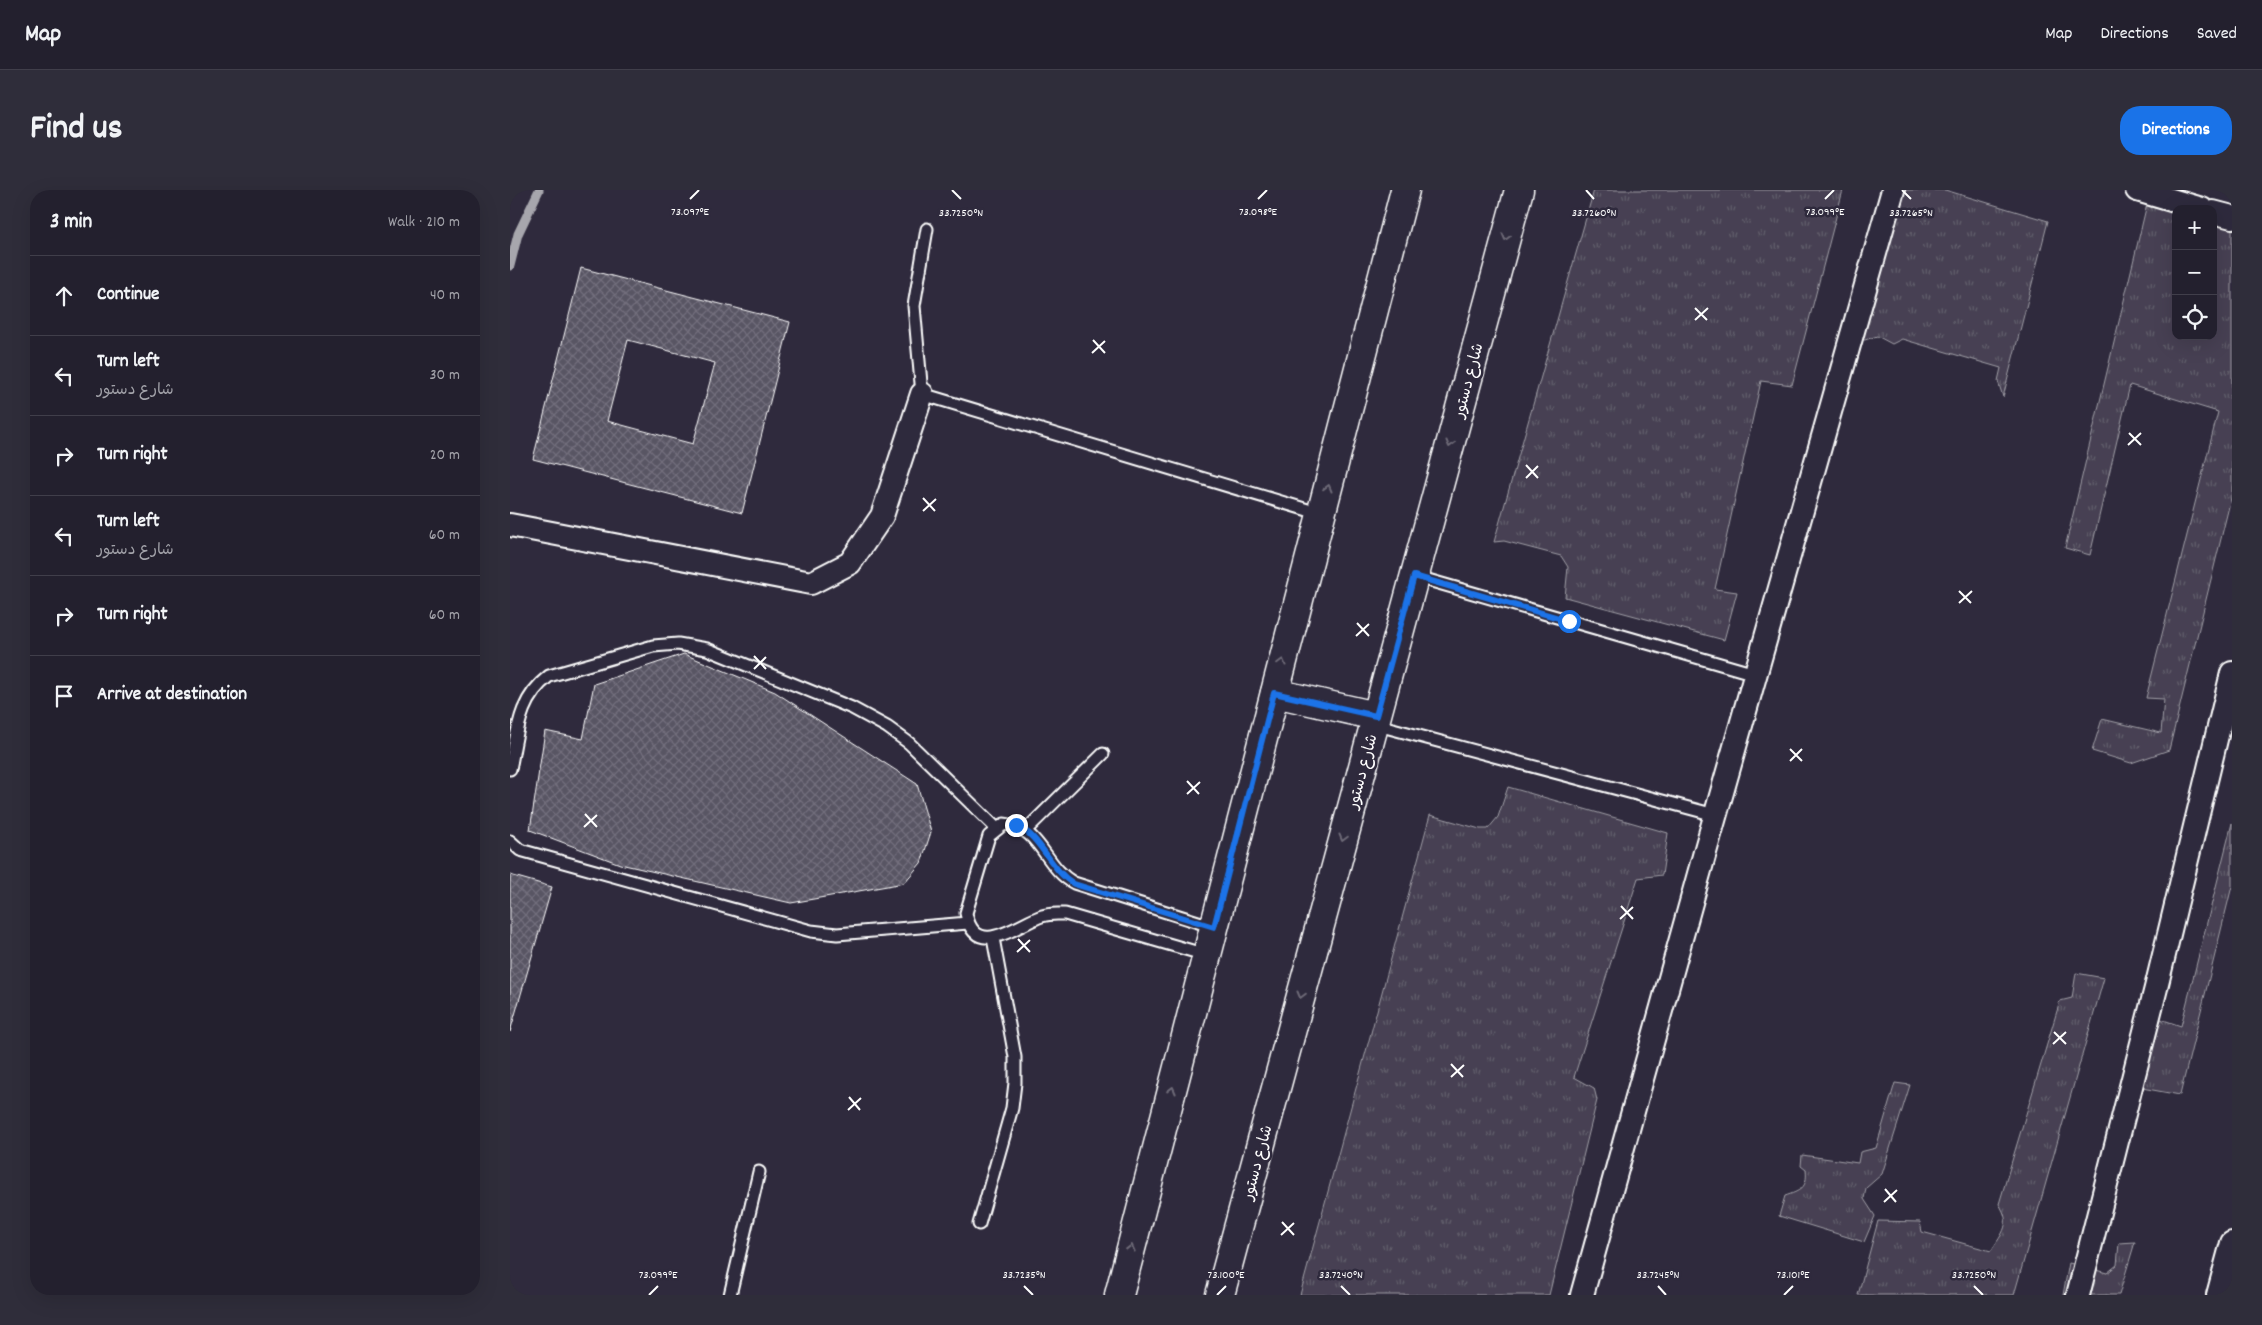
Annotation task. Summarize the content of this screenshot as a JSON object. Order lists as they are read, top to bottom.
{
  "streets": {
    "main road": ["شارع دستور"]
  },
  "page": {
    "header": "Map",
    "nav": ["Map", "Directions", "Saved"],
    "title": "Find us",
    "buttons": "Directions",
    "heading": ["3 min", "Walk · 210 m"],
    "map_buttons": ["+", "−"],
    "list": [
      ["Continue", "40 m"],
      ["Turn left", "شارع دستور", "30 m"],
      ["Turn right", "20 m"],
      ["Turn left", "شارع دستور", "60 m"],
      ["Turn right", "60 m"],
      "Arrive at destination"
    ]
  },
  "coordinates": [
    "73.097°E",
    "73.098°E",
    "73.099°E",
    "33.7250°N",
    "33.7260°N",
    "33.7265°N",
    "33.7235°N",
    "33.7240°N",
    "33.7245°N",
    "73.100°E",
    "73.101°E"
  ]
}
